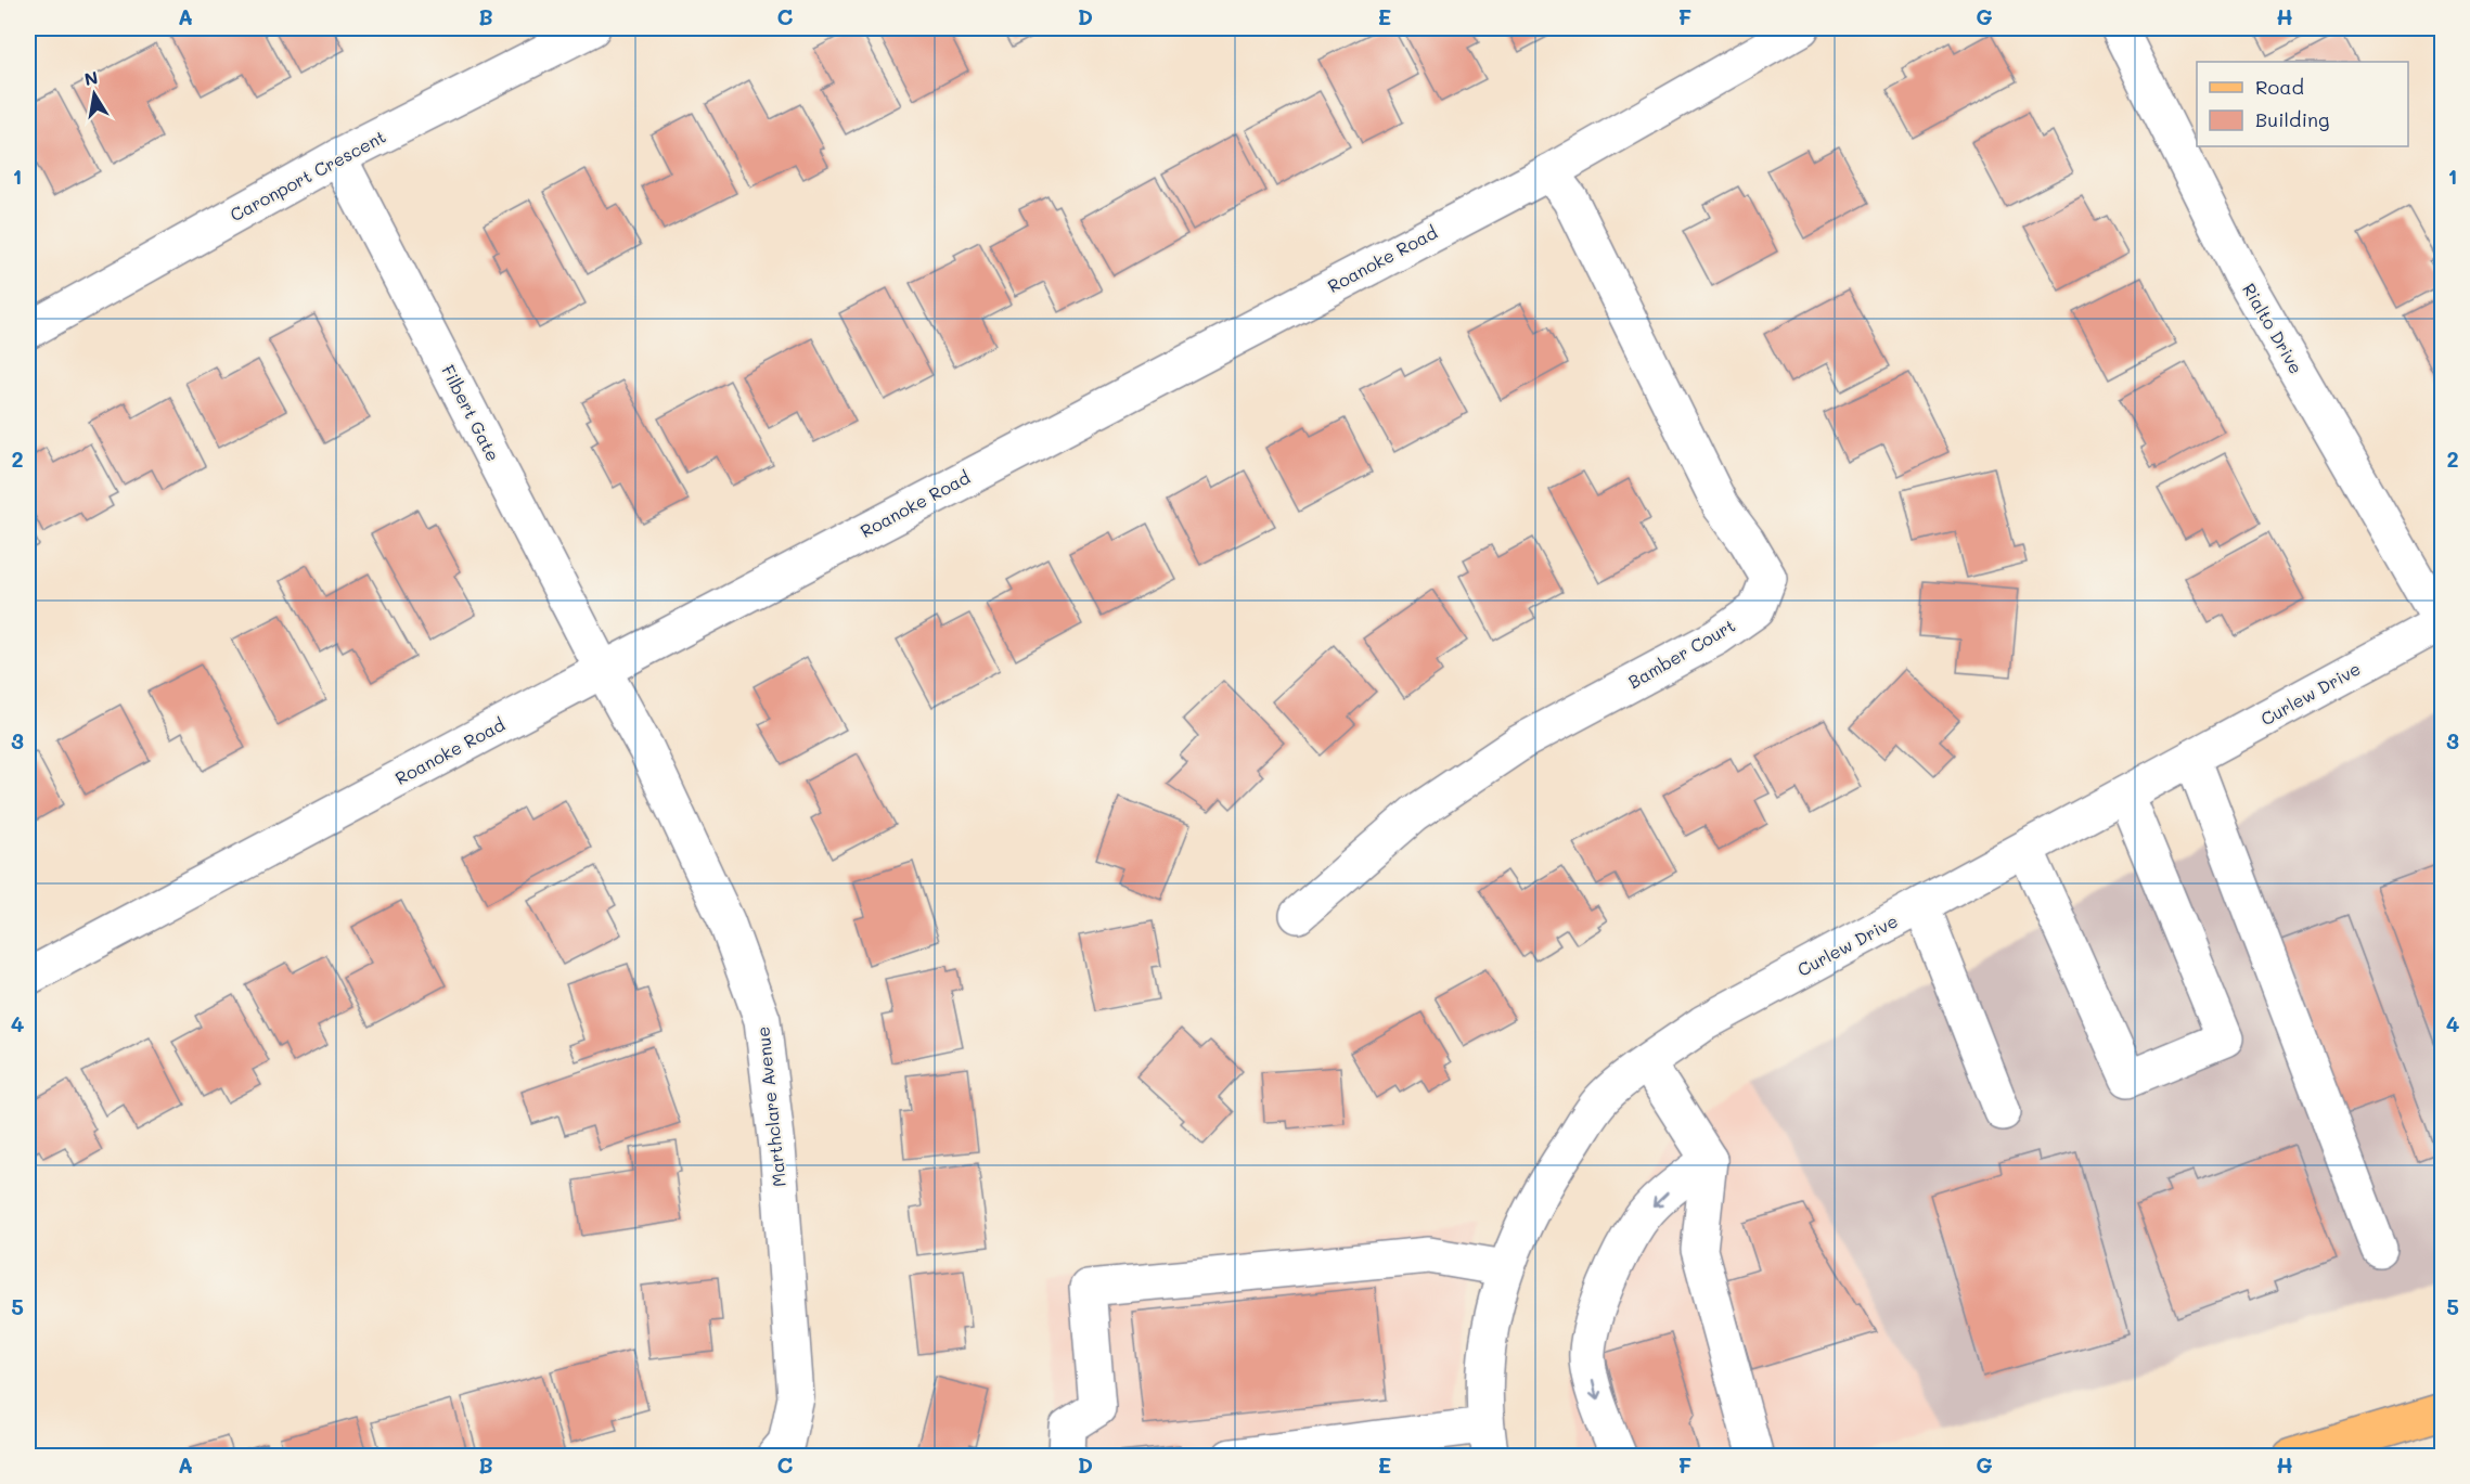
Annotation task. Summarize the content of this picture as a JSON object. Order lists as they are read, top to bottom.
{
  "streets": {
    "street": [
      "Caronport Crescent",
      "Roanoke Road",
      "Rialto Drive",
      "Filbert Gate",
      "Bamber Court",
      "Curlew Drive",
      "Marthclare Avenue"
    ]
  },
  "crossings": [
    ["Caronport Crescent", "Filbert Gate"],
    ["Roanoke Road", "Filbert Gate"],
    ["Roanoke Road", "Bamber Court"],
    ["Roanoke Road", "Marthclare Avenue"],
    ["Rialto Drive", "Curlew Drive"],
    ["Filbert Gate", "Marthclare Avenue"]
  ],
  "legend": ["Road", "Building"],
  "north": "top",
  "grid": {
    "columns": [
      "A",
      "B",
      "C",
      "D",
      "E",
      "F",
      "G",
      "H"
    ],
    "rows": [
      "1",
      "2",
      "3",
      "4",
      "5"
    ]
  }
}
